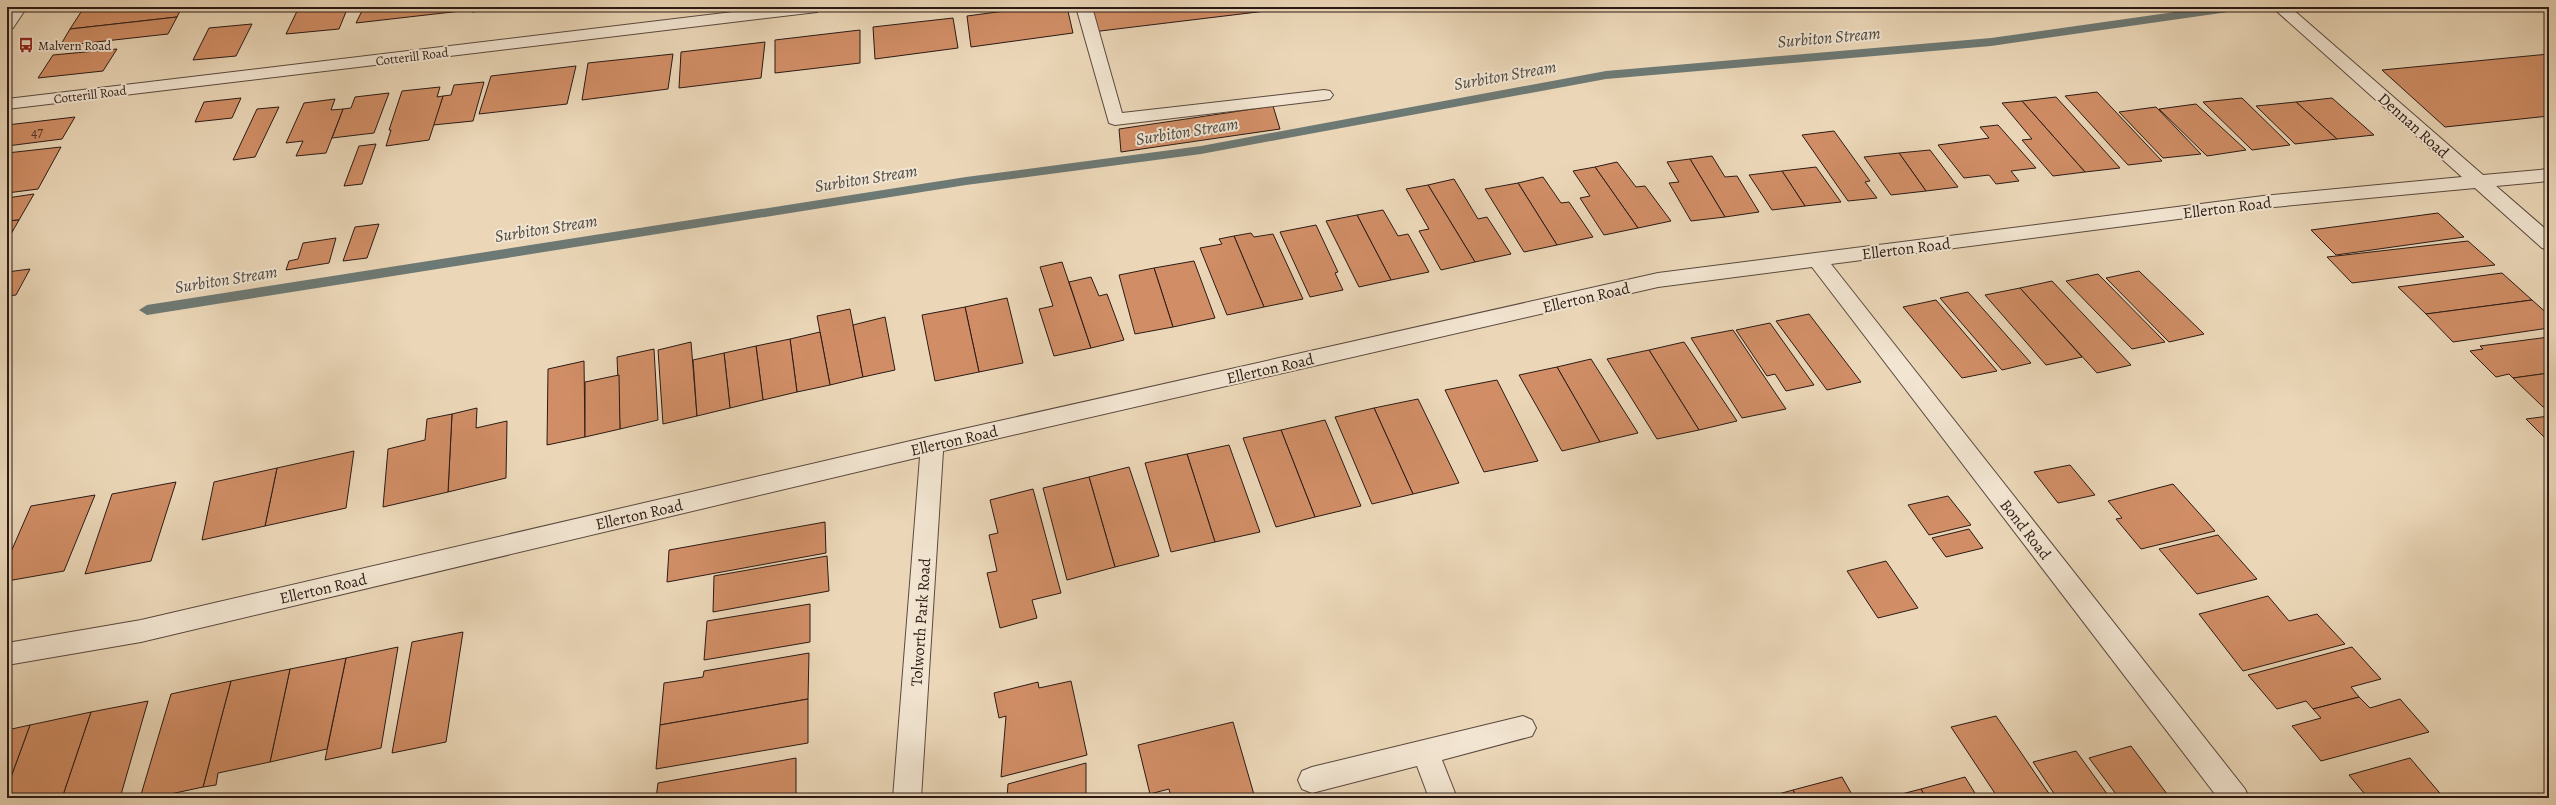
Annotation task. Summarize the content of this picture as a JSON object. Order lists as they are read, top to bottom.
{
  "streets": {
    "street": [
      "Cotterill Road",
      "Dennan Road",
      "Ellerton Road",
      "Bond Road",
      "Tolworth Park Road"
    ]
  },
  "crossings": [
    ["Dennan Road", "Ellerton Road"],
    ["Ellerton Road", "Bond Road"],
    ["Ellerton Road", "Tolworth Park Road"]
  ],
  "water": ["Surbiton Stream"],
  "places": {
    "bus stop": ["Malvern Road"]
  },
  "house_numbers": ["47"]
}
